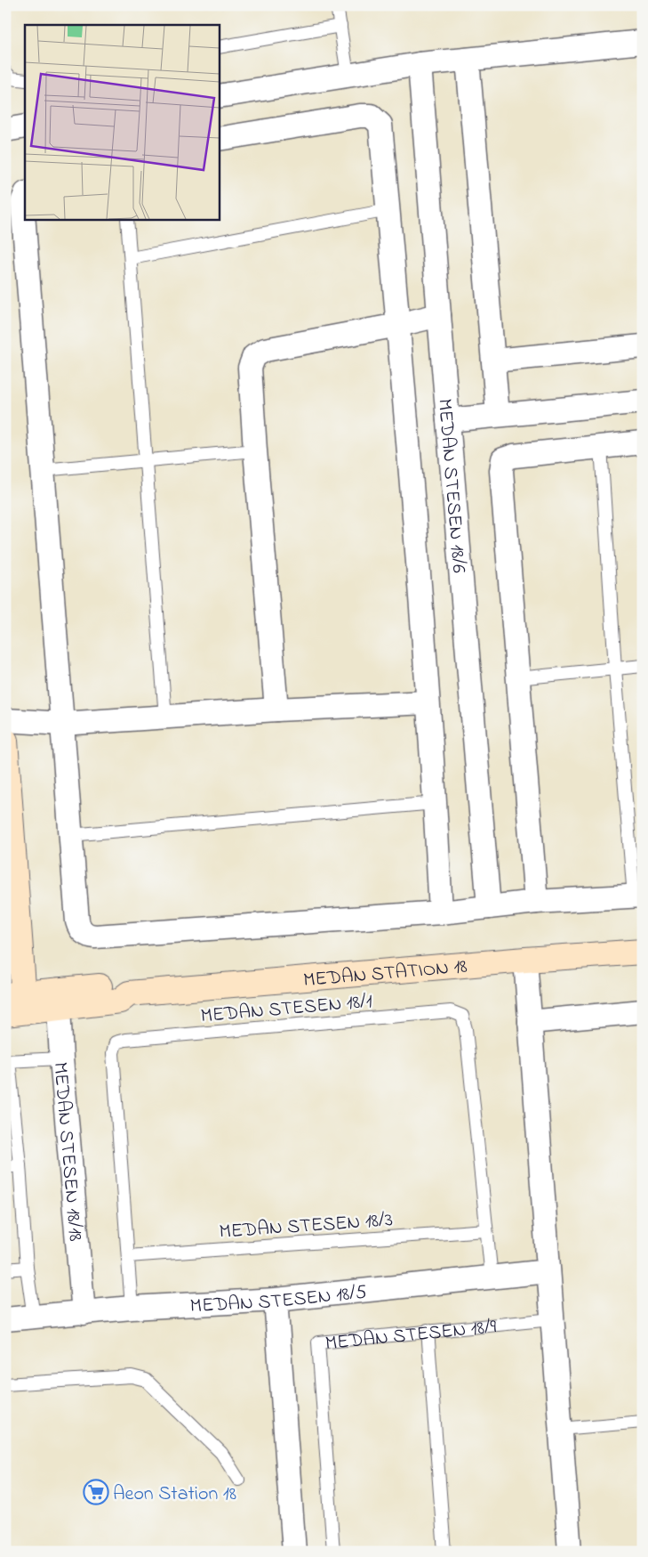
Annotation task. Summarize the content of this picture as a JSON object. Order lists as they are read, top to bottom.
{
  "streets": {
    "street": [
      "MEDAN STESEN 18/6",
      "MEDAN STATION 18",
      "MEDAN STESEN 18/18",
      "MEDAN STESEN 18/5"
    ],
    "lane": ["MEDAN STESEN 18/1", "MEDAN STESEN 18/3", "MEDAN STESEN 18/9"]
  },
  "crossings": [
    ["MEDAN STATION 18", "MEDAN STESEN 18/18"],
    ["MEDAN STESEN 18/1", "MEDAN STESEN 18/3"],
    ["MEDAN STESEN 18/1", "MEDAN STESEN 18/5"],
    ["MEDAN STESEN 18/18", "MEDAN STESEN 18/5"]
  ],
  "places": {
    "supermarket": ["Aeon Station 18"]
  }
}
